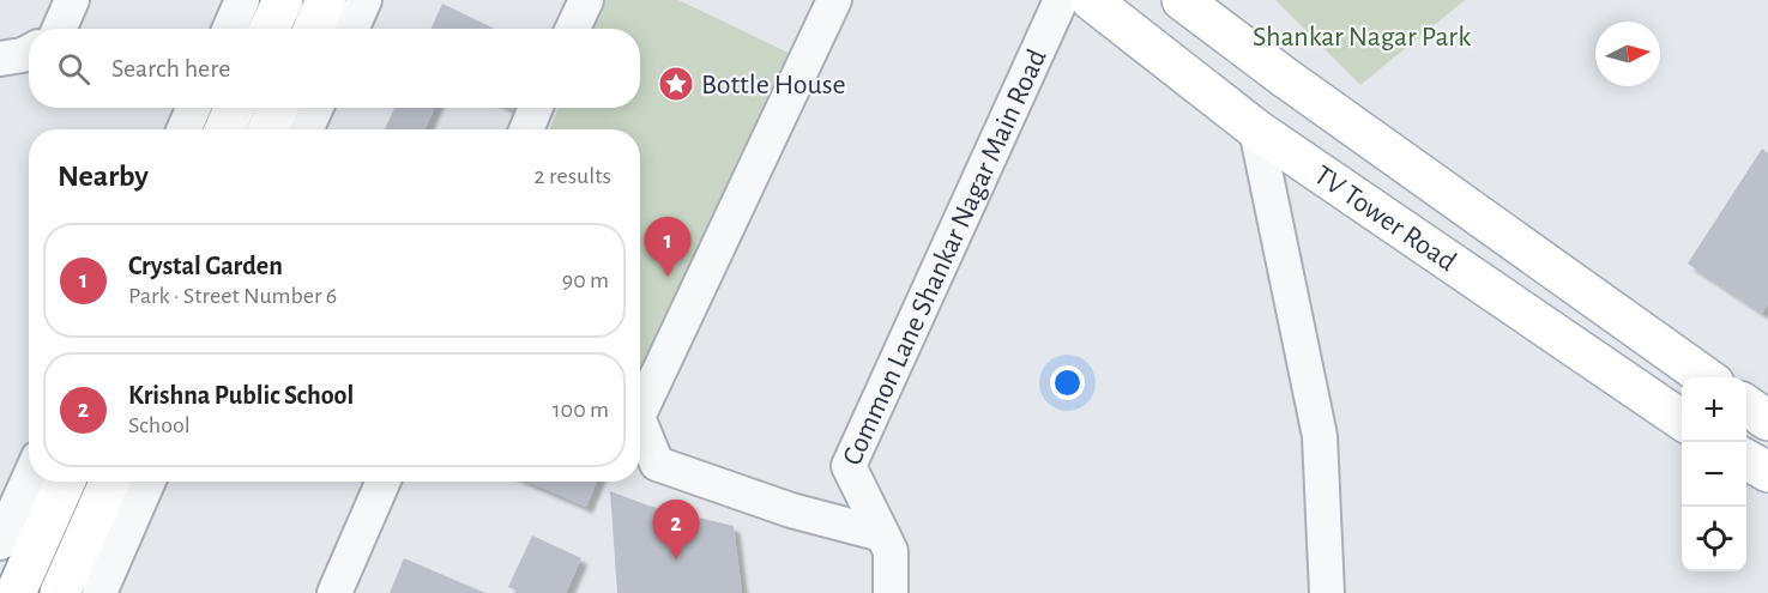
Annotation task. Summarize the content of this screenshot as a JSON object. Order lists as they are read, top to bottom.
{
  "streets": {
    "main road": ["TV Tower Road"],
    "street": ["Common Lane Shankar Nagar Main Road"]
  },
  "parks": ["Shankar Nagar Park"],
  "places": {
    "place": ["Bottle House"]
  },
  "north": "right",
  "page": {
    "search": "Search here",
    "heading": ["Nearby", "2 results"],
    "pins": ["1", "2"],
    "list": [
      {
        "mark": "1",
        "name": "Crystal Garden",
        "note": "Park · Street Number 6",
        "value": "90 m"
      },
      {
        "mark": "2",
        "name": "Krishna Public School",
        "note": "School",
        "value": "100 m"
      }
    ],
    "map_buttons": ["+", "−"]
  }
}
